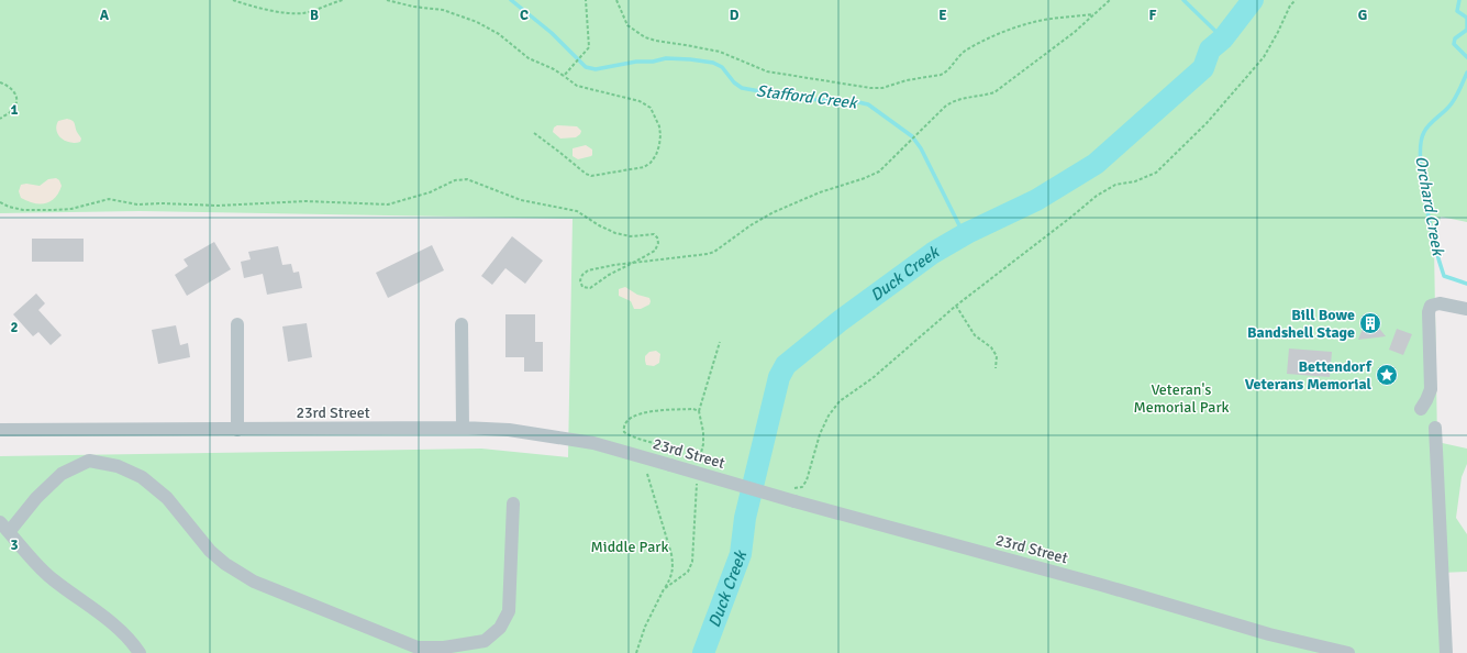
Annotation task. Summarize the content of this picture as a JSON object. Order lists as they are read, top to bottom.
{
  "streets": {
    "street": ["23rd Street"]
  },
  "water": ["Stafford Creek", "Orchard Creek", "Duck Creek"],
  "parks": ["Veteran's Memorial Park", "Middle Park"],
  "places": {
    "building": ["Bill Bowe Bandshell Stage"],
    "place": ["Bettendorf Veterans Memorial"]
  },
  "grid": {
    "columns": [
      "A",
      "B",
      "C",
      "D",
      "E",
      "F",
      "G"
    ],
    "rows": ["1", "2", "3"]
  }
}
